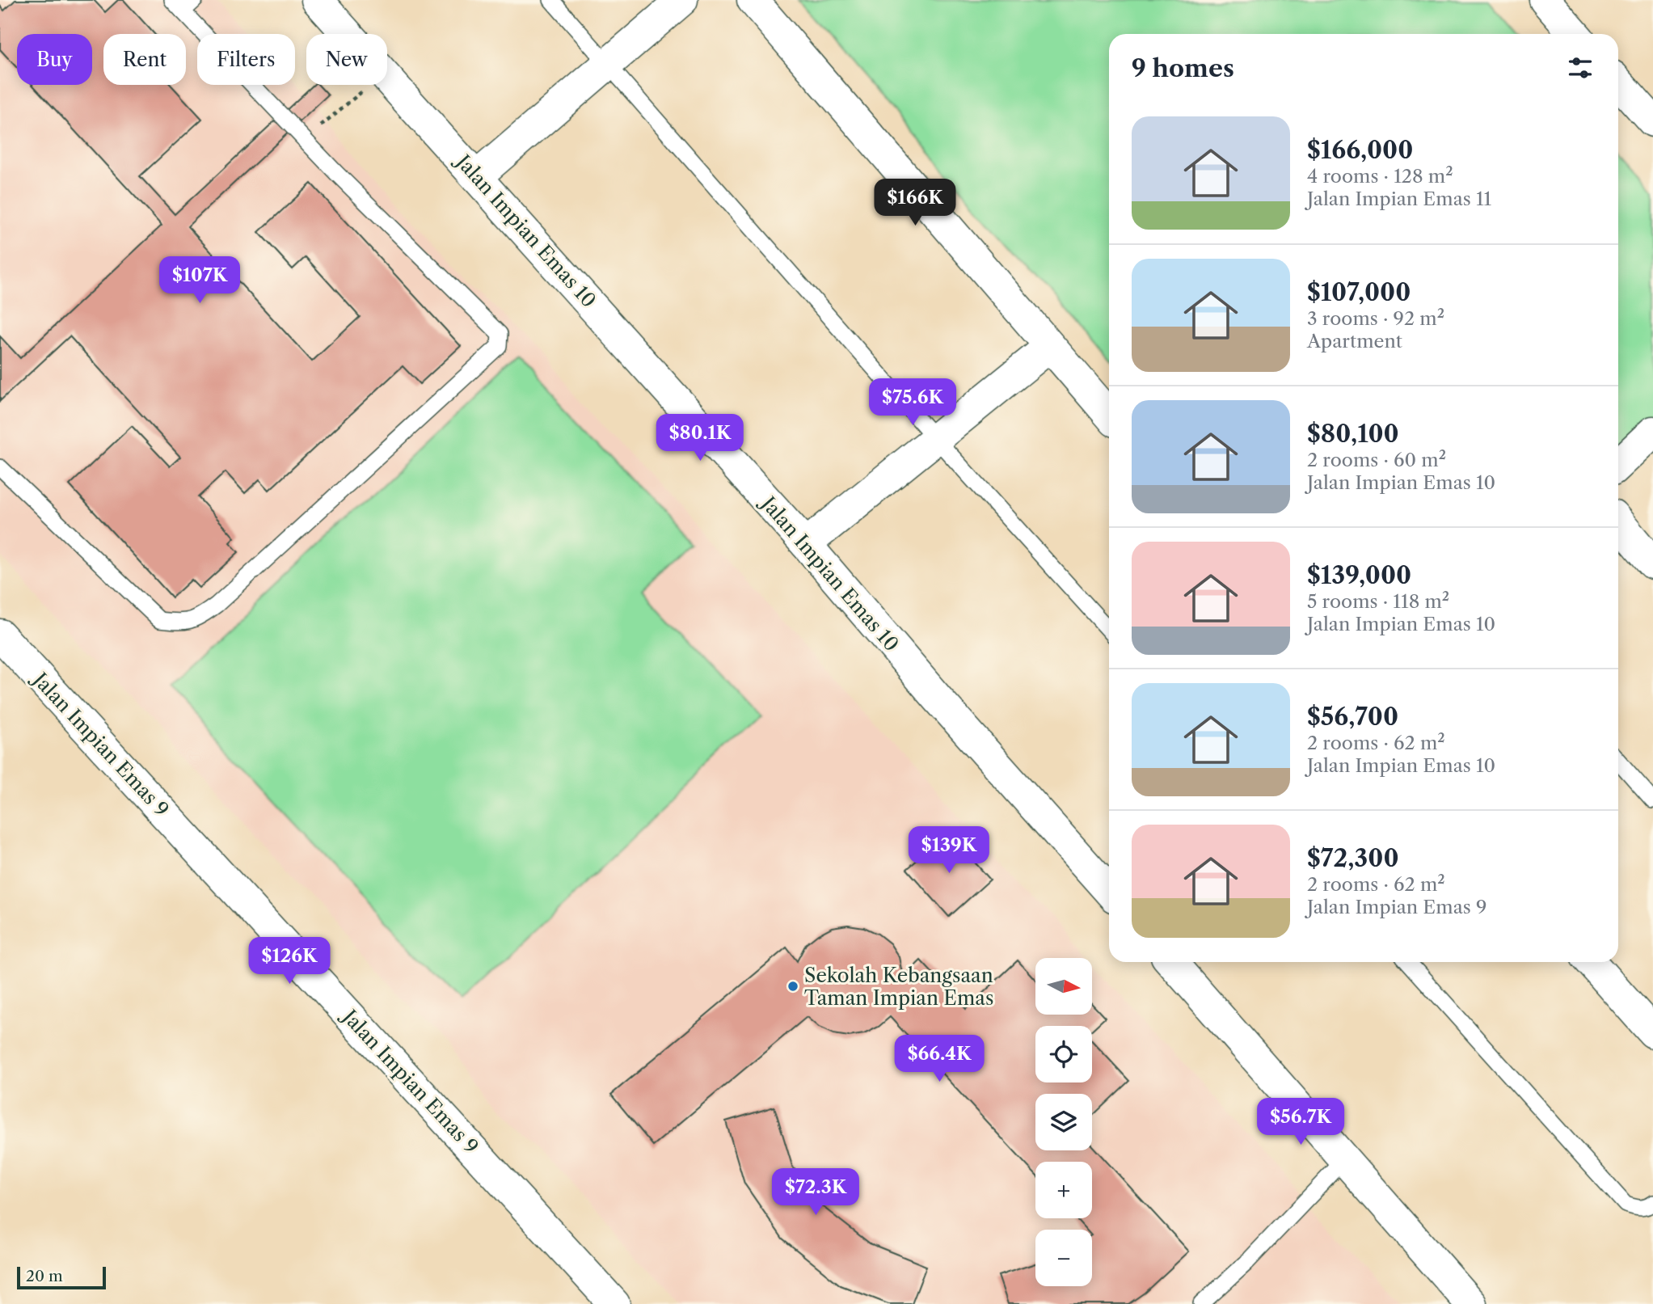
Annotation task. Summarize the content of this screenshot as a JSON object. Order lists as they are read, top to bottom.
{
  "streets": {
    "street": ["Jalan Impian Emas 10", "Jalan Impian Emas 9"]
  },
  "places": ["Sekolah Kebangsaan Taman Impian Emas"],
  "scale_bar": "20 m",
  "north": "right",
  "page": {
    "chip": [
      "Buy",
      "Rent",
      "Filters",
      "New"
    ],
    "heading": "9 homes",
    "list": [
      {
        "name": "$166,000",
        "note": "4 rooms · 128 m² · Jalan Impian Emas 11"
      },
      {
        "name": "$107,000",
        "note": "3 rooms · 92 m² · Apartment"
      },
      {
        "name": "$80,100",
        "note": "2 rooms · 60 m² · Jalan Impian Emas 10"
      },
      {
        "name": "$139,000",
        "note": "5 rooms · 118 m² · Jalan Impian Emas 10"
      },
      {
        "name": "$56,700",
        "note": "2 rooms · 62 m² · Jalan Impian Emas 10"
      },
      {
        "name": "$72,300",
        "note": "2 rooms · 62 m² · Jalan Impian Emas 9"
      }
    ],
    "price": [
      "$166K",
      "$107K",
      "$75.6K",
      "$80.1K",
      "$139K",
      "$126K",
      "$66.4K",
      "$56.7K",
      "$72.3K"
    ],
    "map_buttons": ["+", "−"],
    "scale": "20 m"
  }
}
